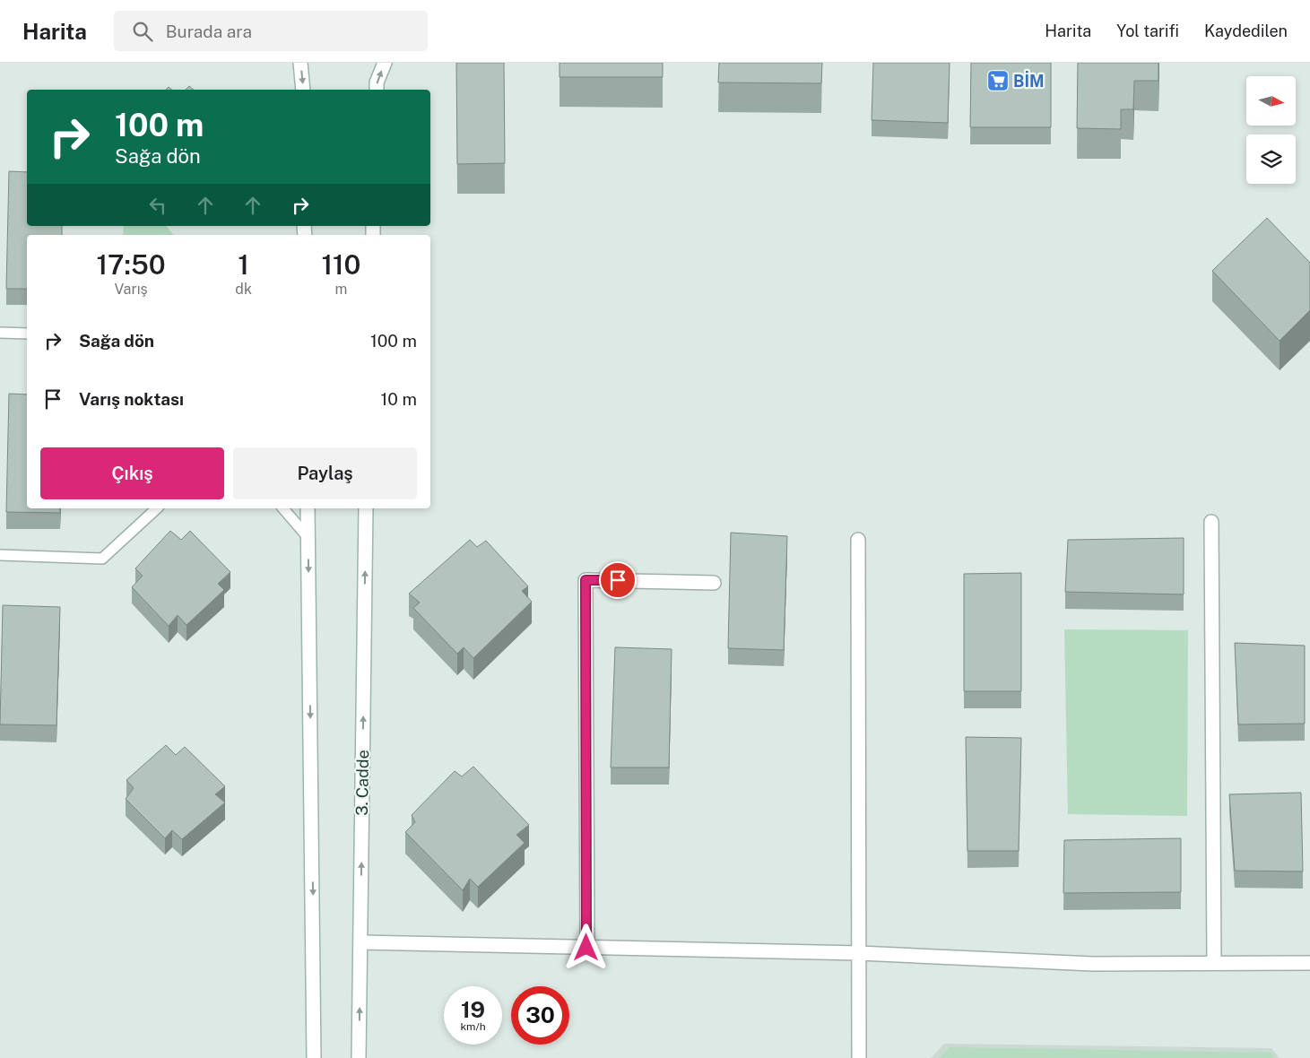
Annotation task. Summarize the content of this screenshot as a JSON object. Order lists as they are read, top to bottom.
{
  "streets": {
    "street": ["3. Cadde"]
  },
  "places": {
    "supermarket": ["BİM"]
  },
  "north": "right",
  "page": {
    "header": "Harita",
    "search": "Burada ara",
    "nav": ["Harita", "Yol tarifi", "Kaydedilen"],
    "turn": ["100 m", "Sağa dön"],
    "eta": [
      "17:50",
      "Varış",
      "1",
      "dk",
      "110",
      "m"
    ],
    "list": [
      {
        "name": "Sağa dön",
        "value": "100 m"
      },
      {
        "name": "Varış noktası",
        "value": "10 m"
      }
    ],
    "buttons": ["Çıkış", "Paylaş"],
    "speed": "19 km/h",
    "limit": "30"
  }
}
